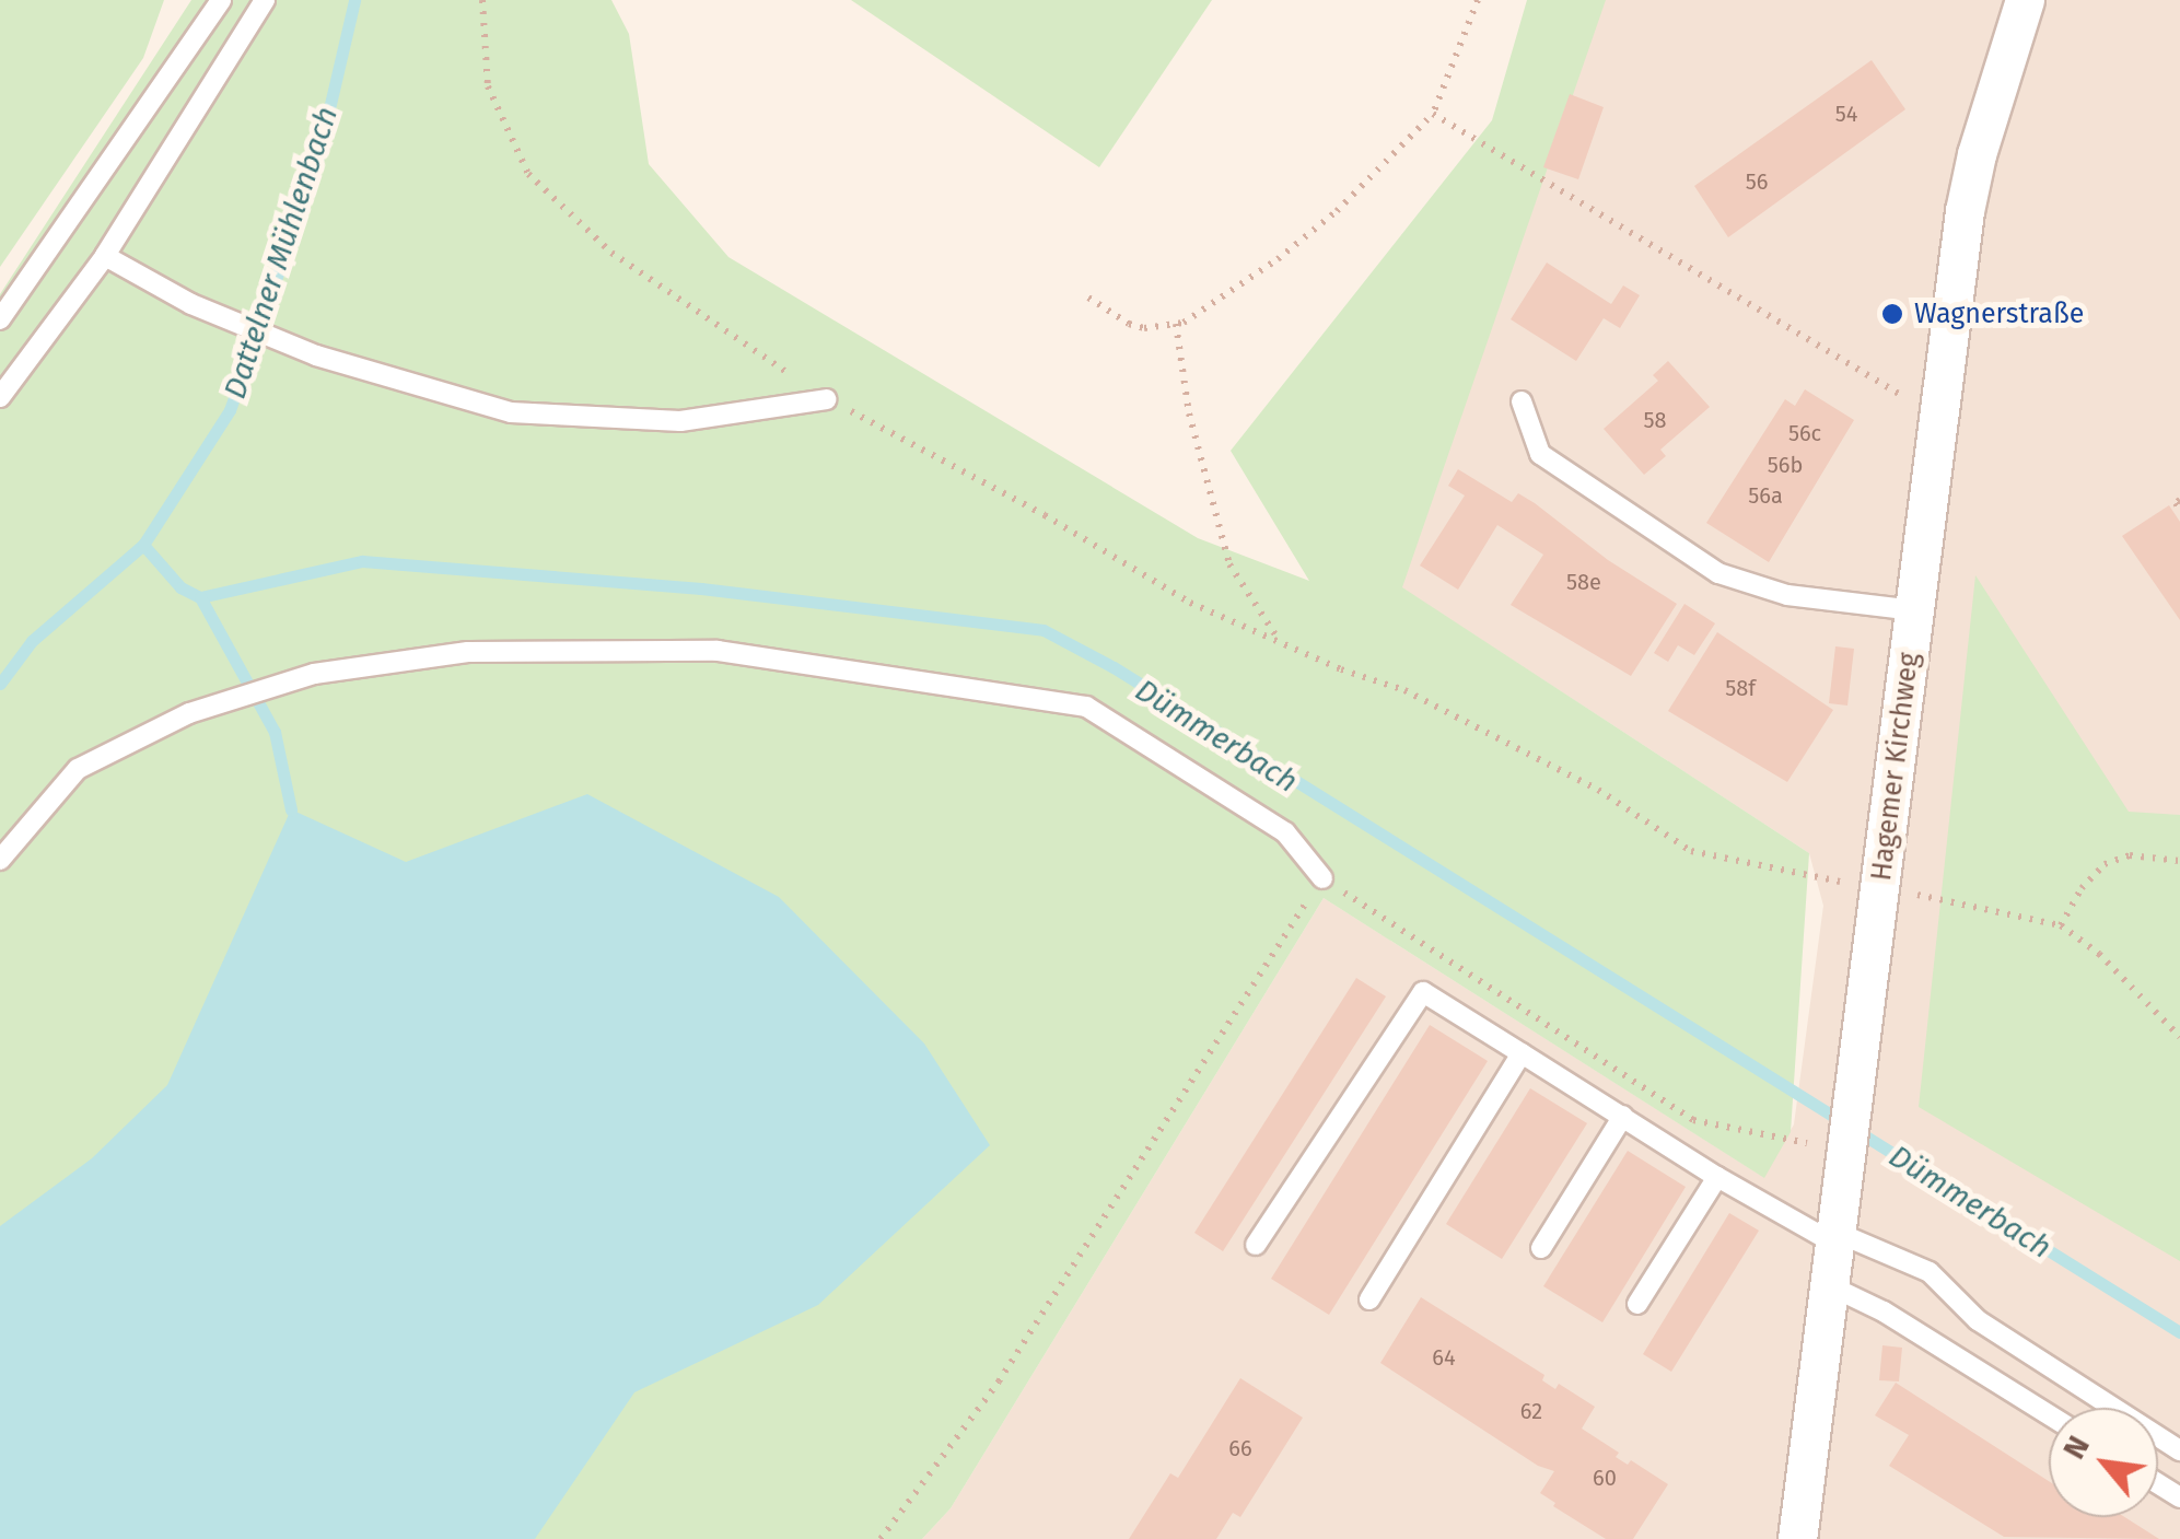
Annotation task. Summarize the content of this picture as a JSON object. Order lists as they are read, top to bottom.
{
  "streets": {
    "street": ["Hagemer Kirchweg"]
  },
  "water": ["Dattelner Mühlenbach", "Dümmerbach"],
  "places": ["Wagnerstraße"],
  "house_numbers": [
    "54",
    "56",
    "58",
    "56c",
    "56b",
    "56a",
    "58e",
    "58f",
    "64",
    "62",
    "66",
    "60"
  ],
  "north": "top left"
}
